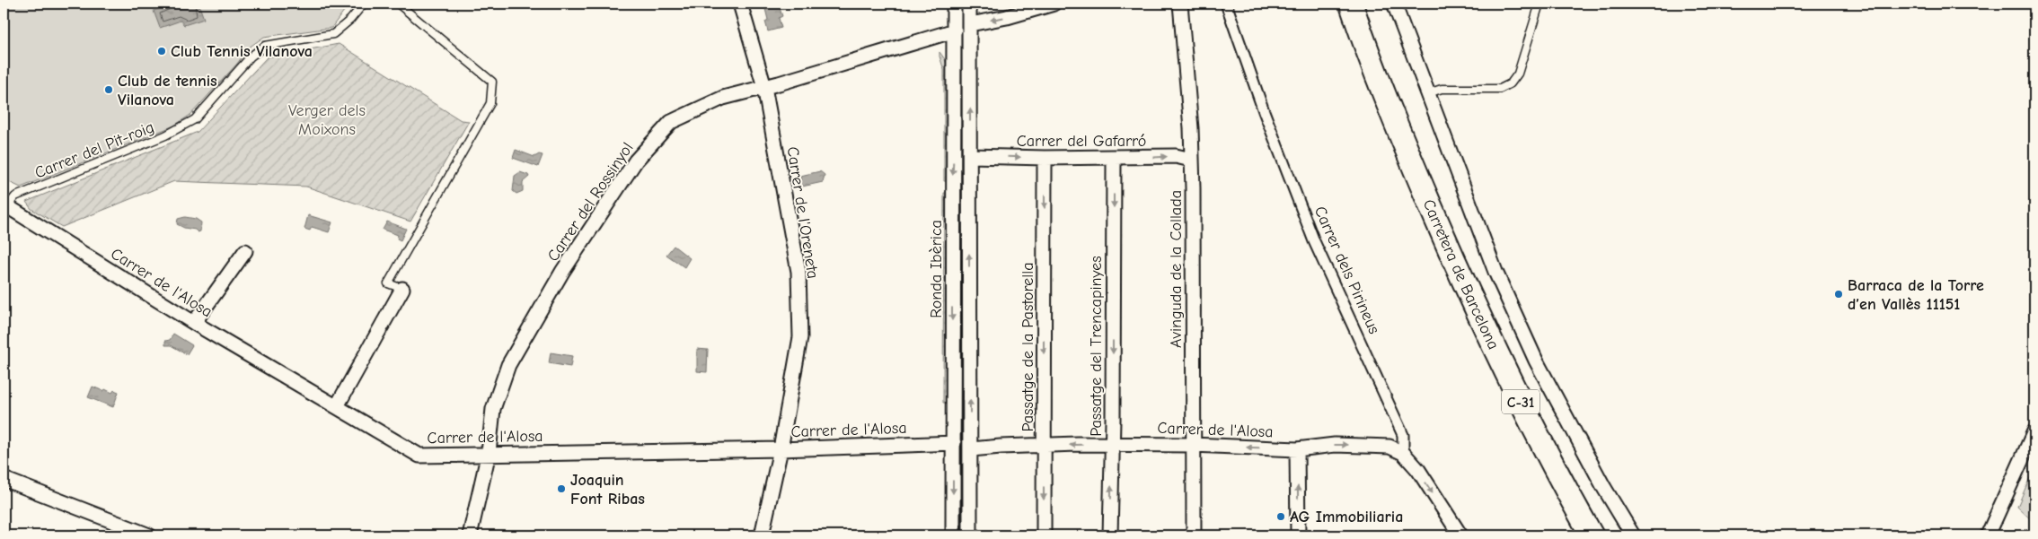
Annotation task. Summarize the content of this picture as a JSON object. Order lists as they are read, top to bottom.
{
  "streets": {
    "highway": ["Carretera de Barcelona", "C-31"],
    "street": [
      "Carrer del Gafarró",
      "Carrer del Rossinyol",
      "Carrer de l'Oreneta",
      "Ronda Ibèrica",
      "Avinguda de la Collada",
      "Carrer dels Pirineus",
      "Carrer de l'Alosa",
      "Passatge del Trencapinyes",
      "Passatge de la Pastorella"
    ],
    "lane": ["Carrer del Pit-roig"]
  },
  "crossings": [
    ["Carrer del Gafarró", "Avinguda de la Collada"],
    ["Carrer del Gafarró", "Passatge del Trencapinyes"],
    ["Carrer del Gafarró", "Passatge de la Pastorella"],
    ["Carrer del Pit-roig", "Carrer de l'Alosa"],
    ["Carrer del Rossinyol", "Carrer de l'Oreneta"],
    ["Carrer del Rossinyol", "Ronda Ibèrica"],
    ["Carrer del Rossinyol", "Carrer de l'Alosa"],
    ["Carrer de l'Oreneta", "Carrer de l'Alosa"],
    ["Ronda Ibèrica", "Carrer de l'Alosa"],
    ["Avinguda de la Collada", "Carrer de l'Alosa"],
    ["Carrer dels Pirineus", "Carrer de l'Alosa"],
    ["Carrer de l'Alosa", "Passatge del Trencapinyes"],
    ["Carrer de l'Alosa", "Passatge de la Pastorella"]
  ],
  "one_way": ["Carrer del Gafarró"],
  "parks": ["Verger dels Moixons"],
  "places": [
    "Club Tennis Vilanova",
    "Club de tennis Vilanova",
    "Barraca de la Torre d’en Vallès 11151",
    "Joaquin Font Ribas",
    "AG Immobiliaria"
  ]
}
